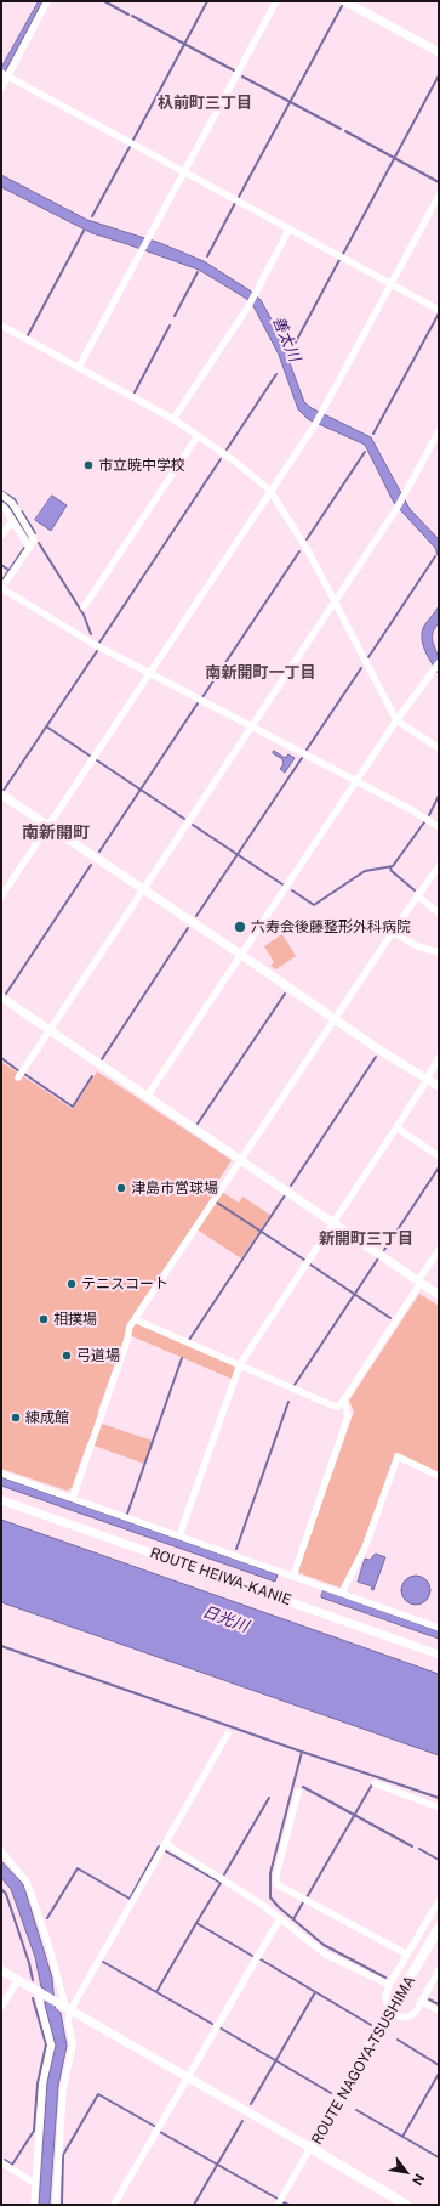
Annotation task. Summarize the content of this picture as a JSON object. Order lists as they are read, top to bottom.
{
  "streets": {
    "main road": ["ROUTE NAGOYA-TSUSHIMA"],
    "street": ["ROUTE HEIWA-KANIE"]
  },
  "districts": [
    "杁前町三丁目",
    "南新開町一丁目",
    "南新開町",
    "新開町三丁目"
  ],
  "water": ["善太川", "日光川"],
  "places": [
    "市立暁中学校",
    "六寿会後藤整形外科病院",
    "津島市営球場",
    "テニスコート",
    "相撲場",
    "弓道場",
    "練成館"
  ],
  "north": "bottom right"
}
